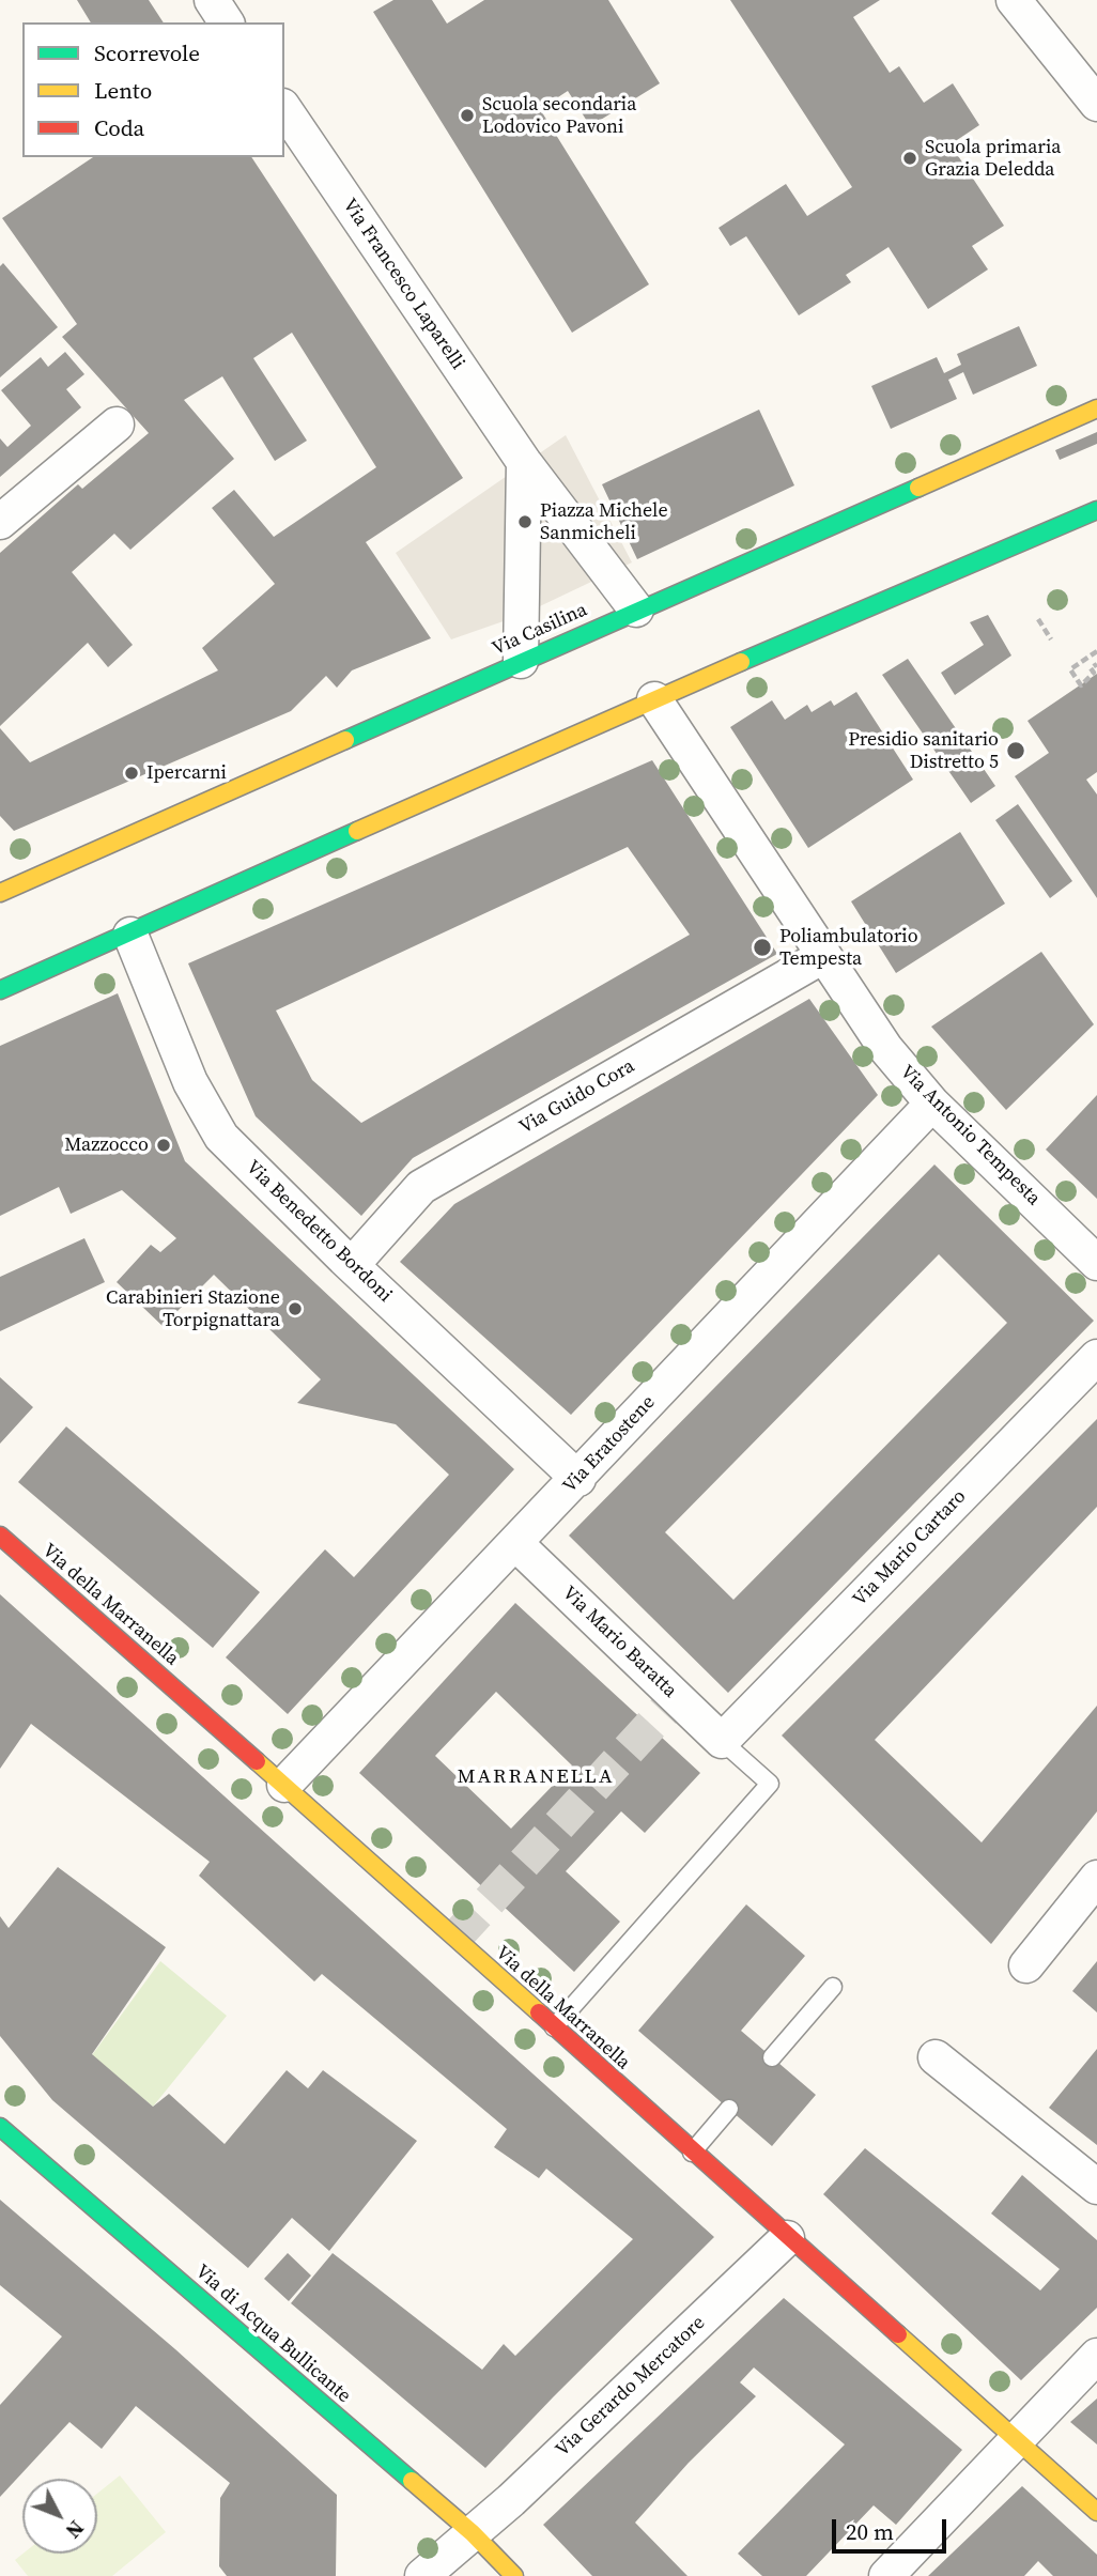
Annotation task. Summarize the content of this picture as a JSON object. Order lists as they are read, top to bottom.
{
  "streets": {
    "main road": ["Via Casilina", "Via della Marranella", "Via di Acqua Bullicante"],
    "street": [
      "Via Francesco Laparelli",
      "Via Guido Cora",
      "Via Antonio Tempesta",
      "Via Benedetto Bordoni",
      "Via Eratostene",
      "Via Mario Cartaro",
      "Via Mario Baratta",
      "Via Gerardo Mercatore"
    ]
  },
  "crossings": [
    ["Via Guido Cora", "Via Antonio Tempesta"],
    ["Via Guido Cora", "Via Benedetto Bordoni"],
    ["Via Antonio Tempesta", "Via Eratostene"],
    ["Via Benedetto Bordoni", "Via Eratostene"],
    ["Via Eratostene", "Via della Marranella"],
    ["Via Eratostene", "Via Mario Baratta"],
    ["Via Mario Cartaro", "Via Mario Baratta"],
    ["Via della Marranella", "Via Gerardo Mercatore"],
    ["Via di Acqua Bullicante", "Via Gerardo Mercatore"]
  ],
  "districts": ["MARRANELLA"],
  "places": [
    "Scuola secondaria Lodovico Pavoni",
    "Scuola primaria Grazia Deledda",
    "Piazza Michele Sanmicheli",
    "Presidio sanitario Distretto 5",
    "Ipercarni",
    "Poliambulatorio Tempesta",
    "Mazzocco",
    "Carabinieri Stazione Torpignattara"
  ],
  "legend": ["Scorrevole", "Lento", "Coda"],
  "scale_bar": "20 m",
  "north": "bottom right"
}
